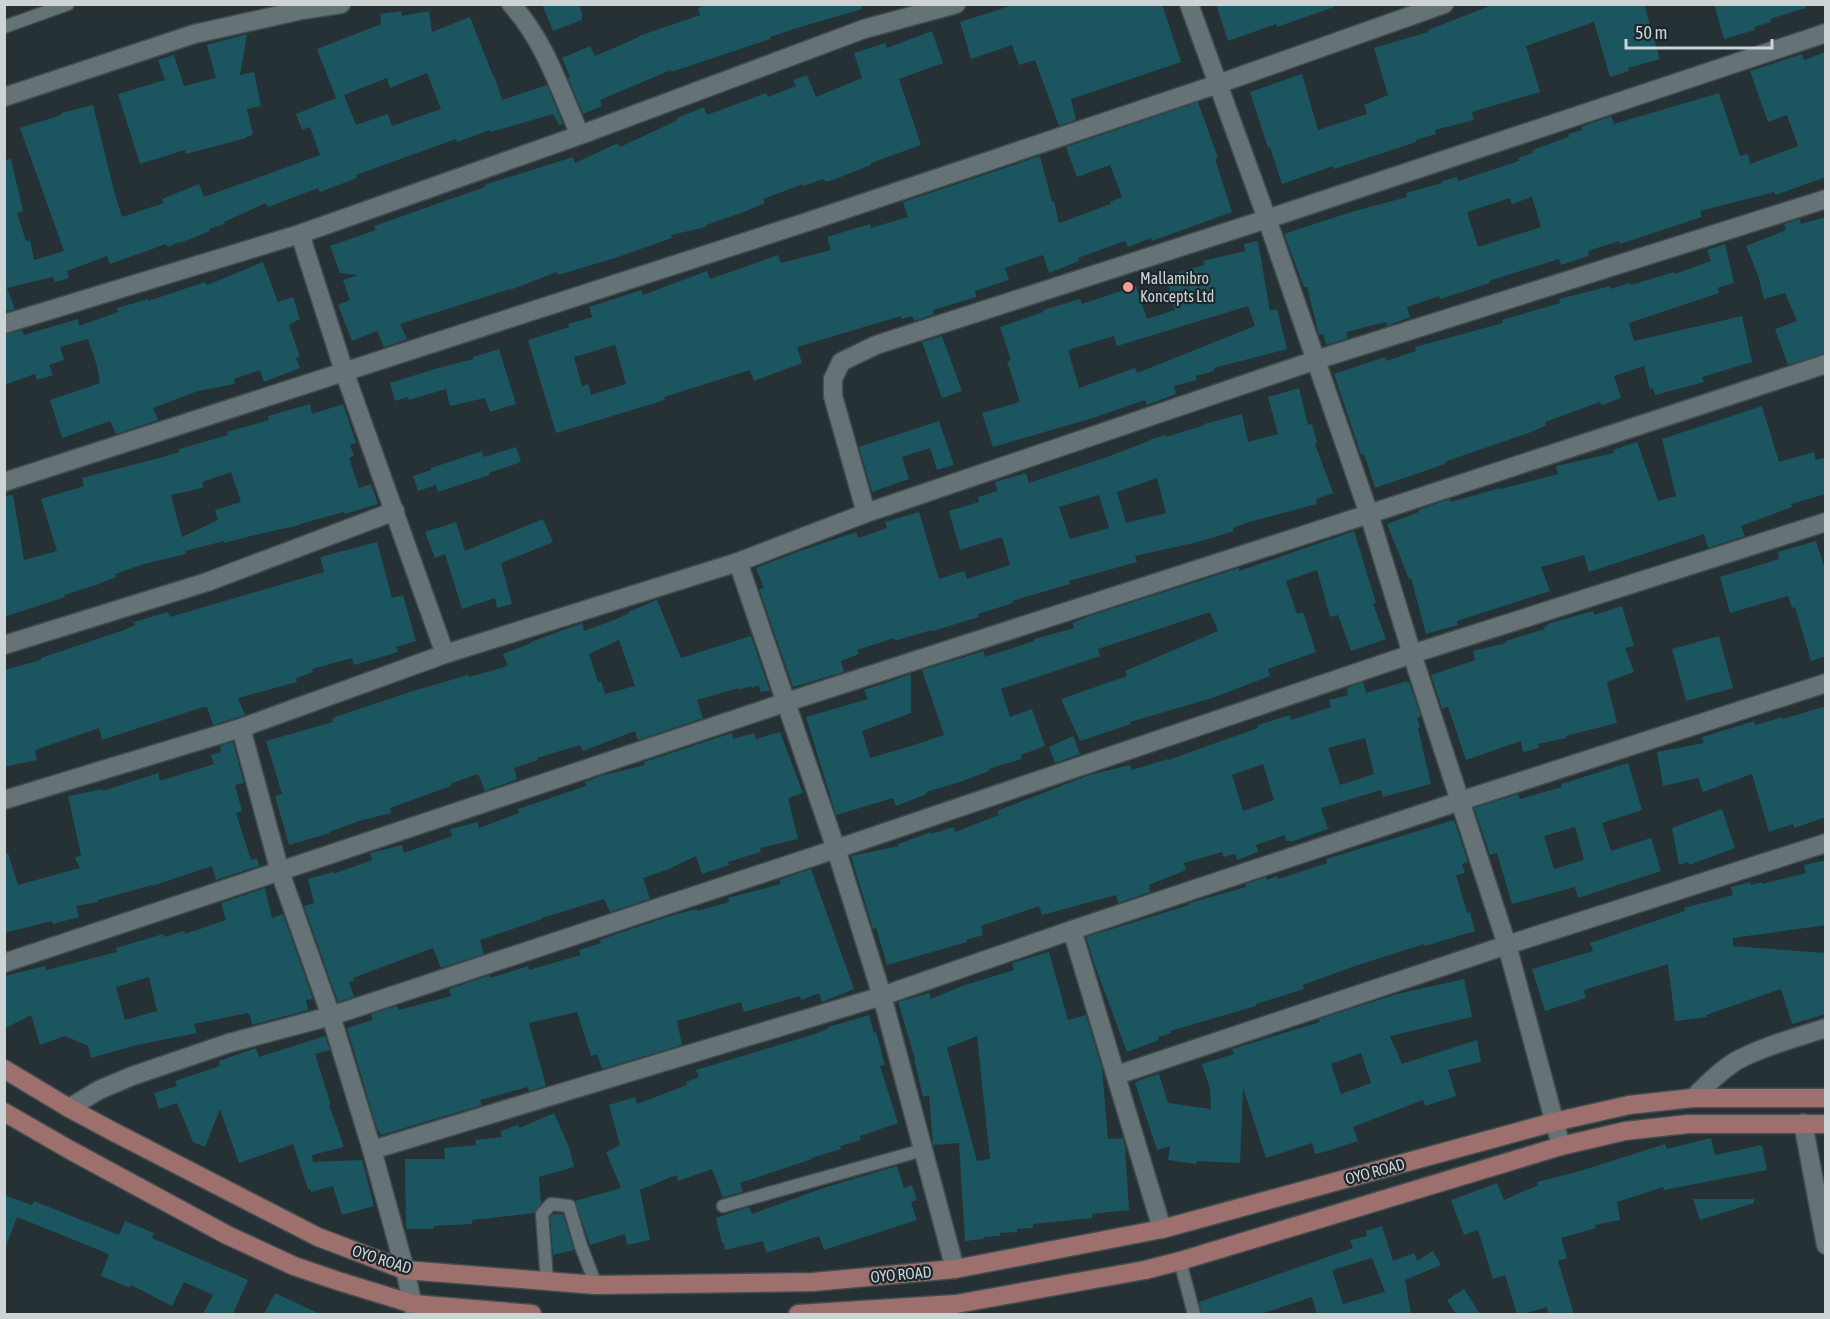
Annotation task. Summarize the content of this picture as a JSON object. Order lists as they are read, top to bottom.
{
  "streets": {
    "main road": ["OYO ROAD"]
  },
  "places": ["Mallamibro Koncepts Ltd"],
  "scale_bar": "50 m"
}
